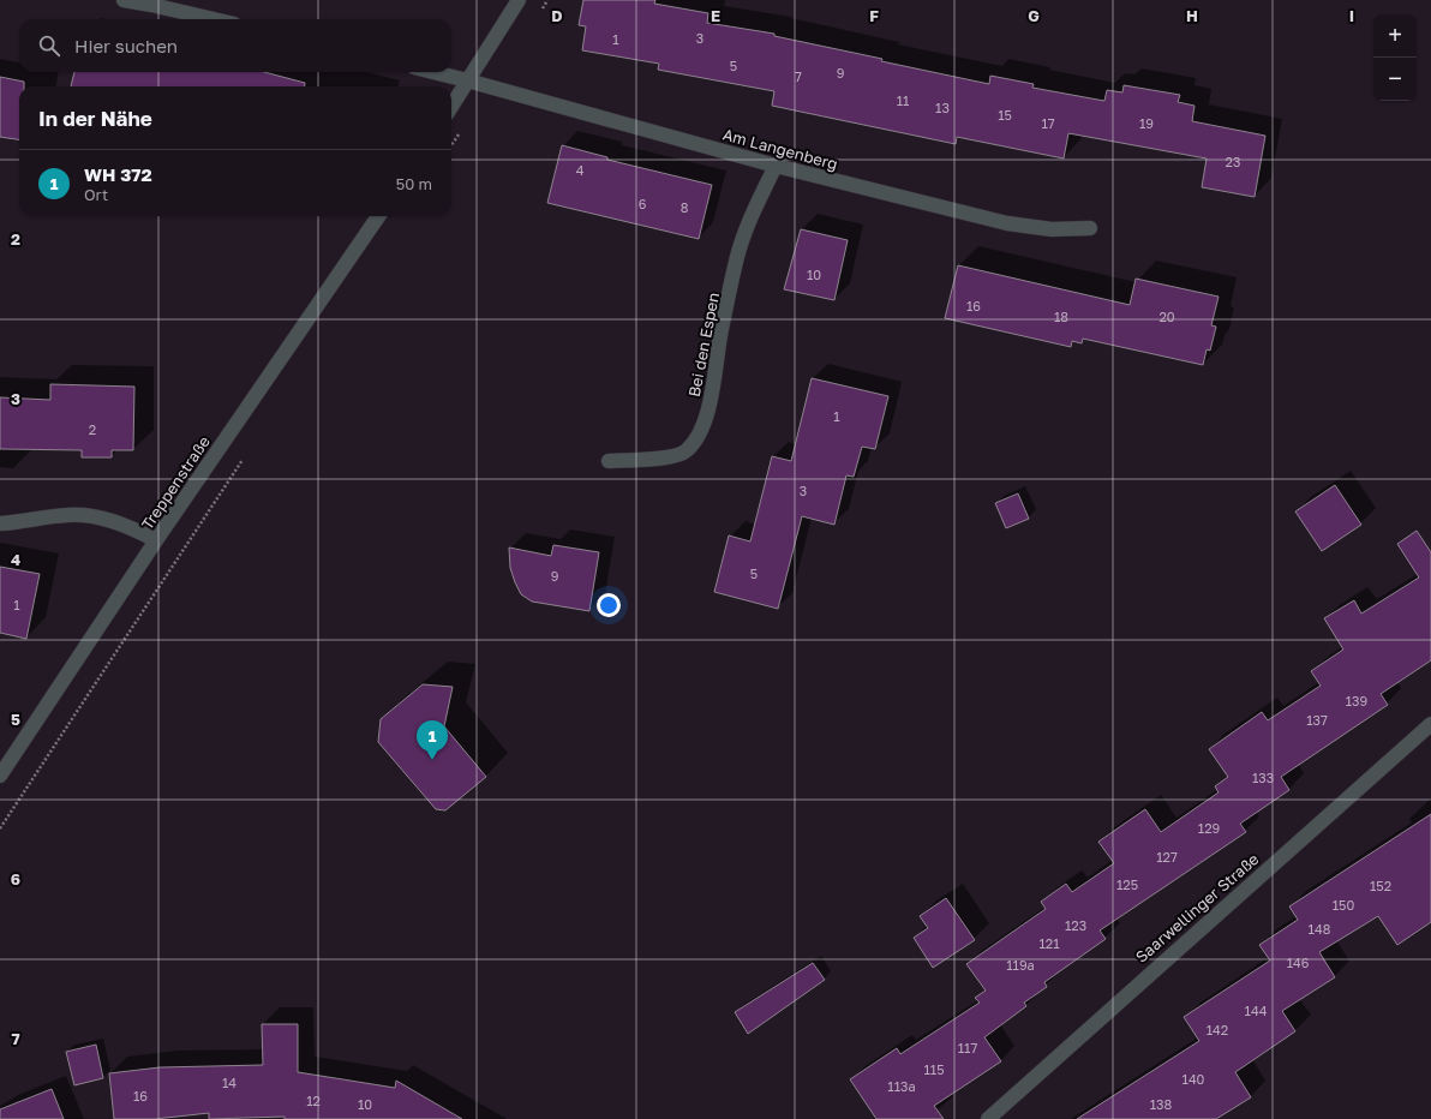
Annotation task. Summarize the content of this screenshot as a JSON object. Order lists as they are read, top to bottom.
{
  "streets": {
    "street": [
      "Am Langenberg",
      "Bei den Espen",
      "Treppenstraße",
      "Saarwellinger Straße"
    ]
  },
  "crossings": [
    ["Am Langenberg", "Bei den Espen"]
  ],
  "house_numbers": [
    "3",
    "1",
    "5",
    "9",
    "7",
    "11",
    "13",
    "15",
    "17",
    "19",
    "23",
    "4",
    "6",
    "8",
    "10",
    "16",
    "18",
    "20",
    "1",
    "2",
    "3",
    "5",
    "9",
    "1",
    "139",
    "137",
    "133",
    "129",
    "127",
    "125",
    "152",
    "150",
    "123",
    "148",
    "121",
    "146",
    "119a",
    "144",
    "142",
    "117",
    "115",
    "140",
    "14",
    "113a",
    "16",
    "12",
    "10",
    "138"
  ],
  "page": {
    "map_buttons": ["+", "−"],
    "search": "Hier suchen",
    "heading": "In der Nähe",
    "list": [
      {
        "mark": "1",
        "name": "WH 372",
        "note": "Ort",
        "value": "50 m"
      }
    ],
    "pins": "1"
  },
  "grid": {
    "columns": [
      "D",
      "E",
      "F",
      "G",
      "H",
      "I"
    ],
    "rows": [
      "2",
      "3",
      "4",
      "5",
      "6",
      "7"
    ]
  }
}
